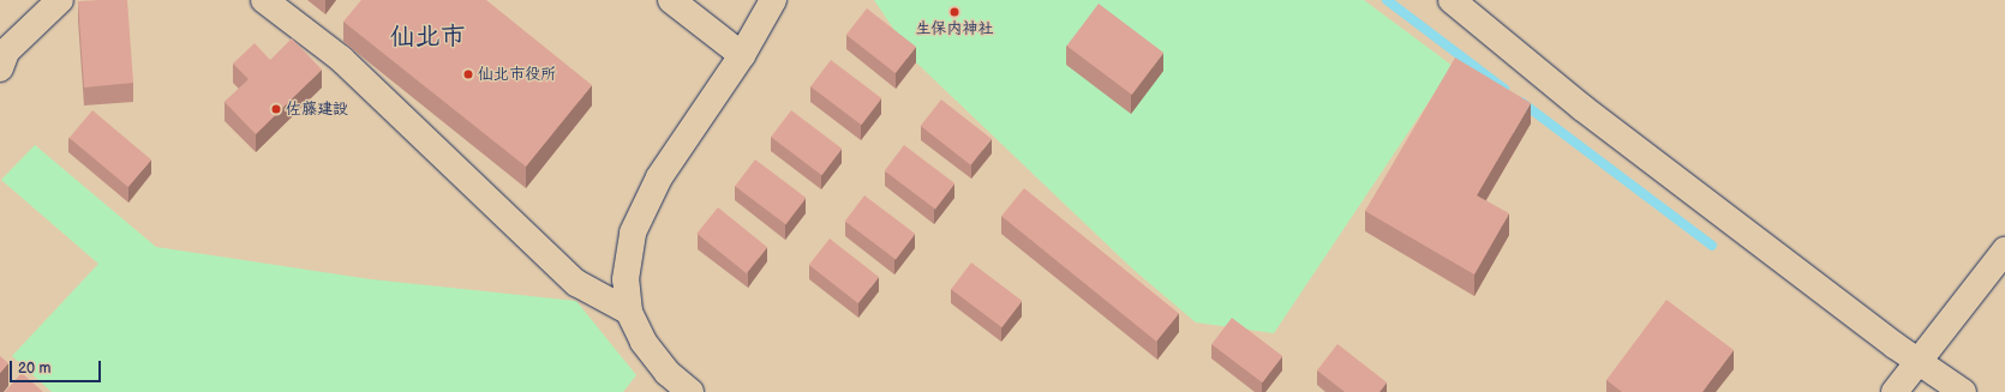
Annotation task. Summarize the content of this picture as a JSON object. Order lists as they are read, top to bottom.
{
  "districts": ["仙北市"],
  "places": ["生保内神社", "仙北市役所", "佐藤建設"],
  "scale_bar": "20 m"
}
